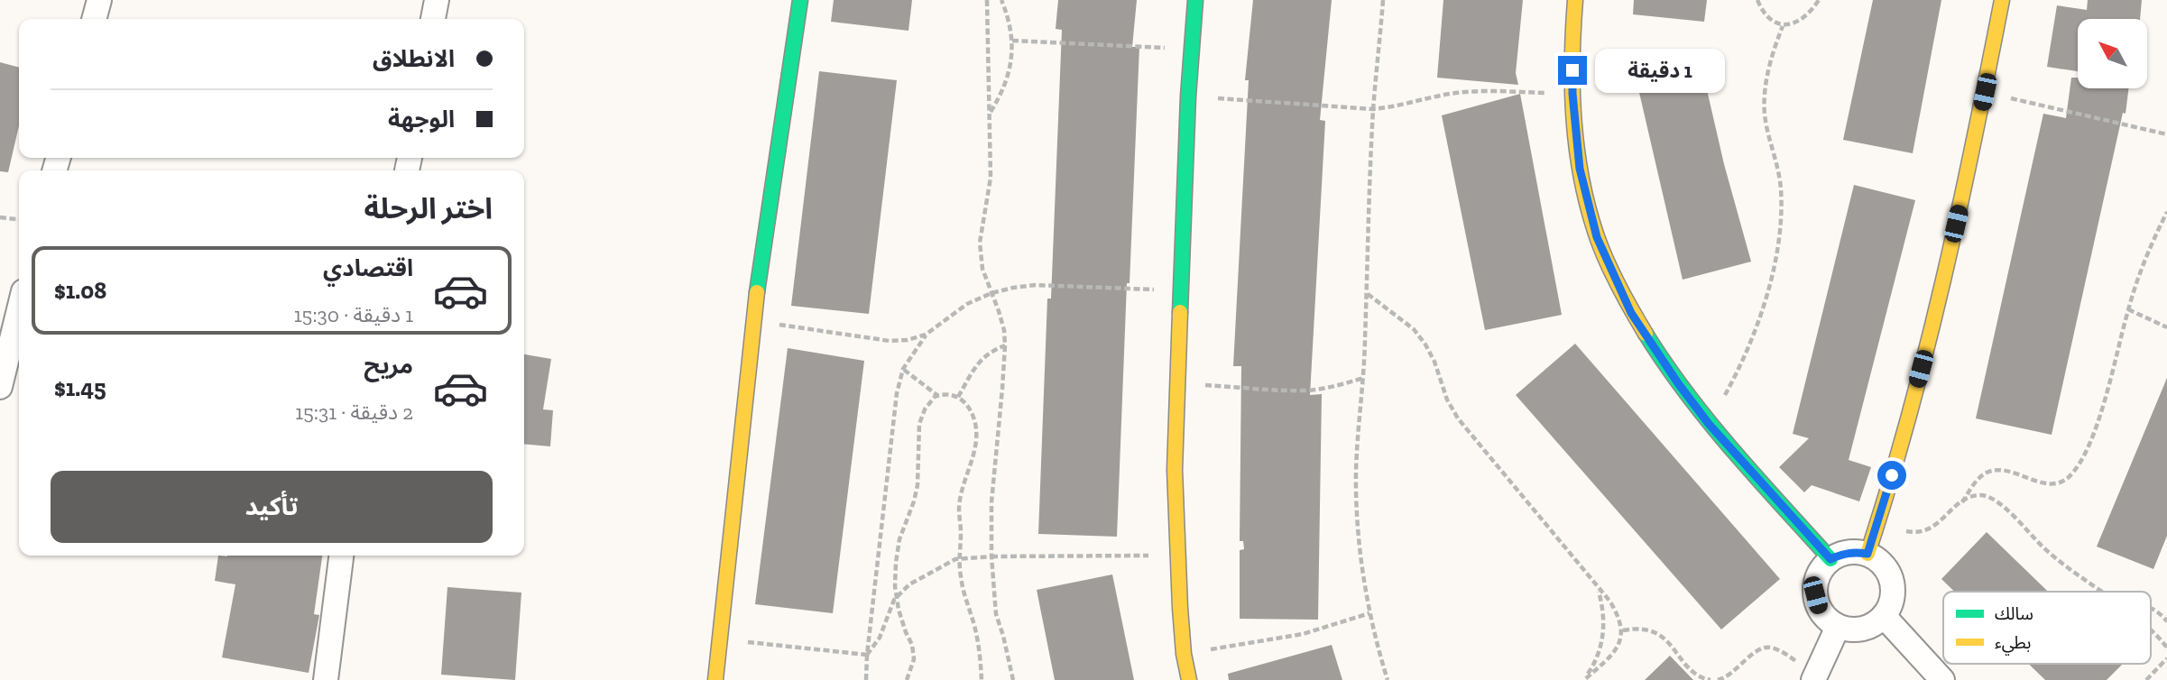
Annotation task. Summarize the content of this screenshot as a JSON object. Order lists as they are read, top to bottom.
{
  "legend": ["سالك", "بطيء"],
  "north": "top left",
  "page": {
    "banner": ["الانطلاق", "الوجهة"],
    "bubble": "1 دقيقة",
    "heading": "اختر الرحلة",
    "list": [
      {
        "name": "اقتصادي",
        "note": "1 دقيقة · 15:30",
        "value": "$1.08"
      },
      {
        "name": "مريح",
        "note": "2 دقيقة · 15:31",
        "value": "$1.45"
      }
    ],
    "buttons": "تأكيد"
  }
}
